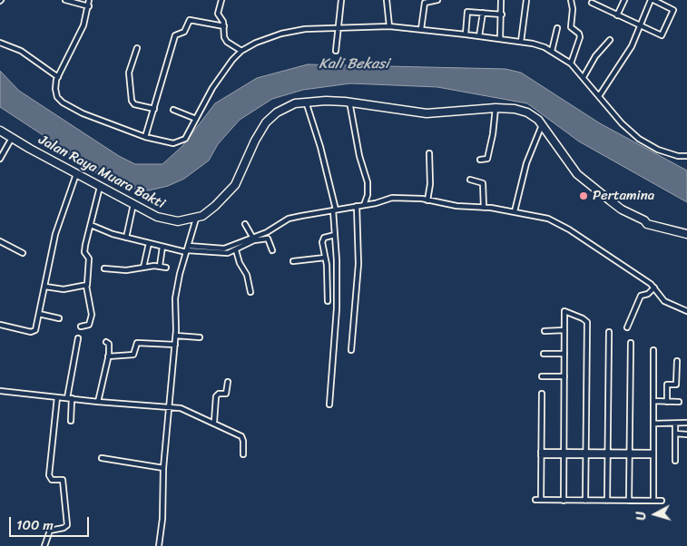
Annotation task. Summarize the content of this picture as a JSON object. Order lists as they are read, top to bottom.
{
  "streets": {
    "main road": ["Jalan Raya Muara Bakti"]
  },
  "water": ["Kali Bekasi"],
  "places": ["Pertamina"],
  "scale_bar": "100 m",
  "north": "left"
}
